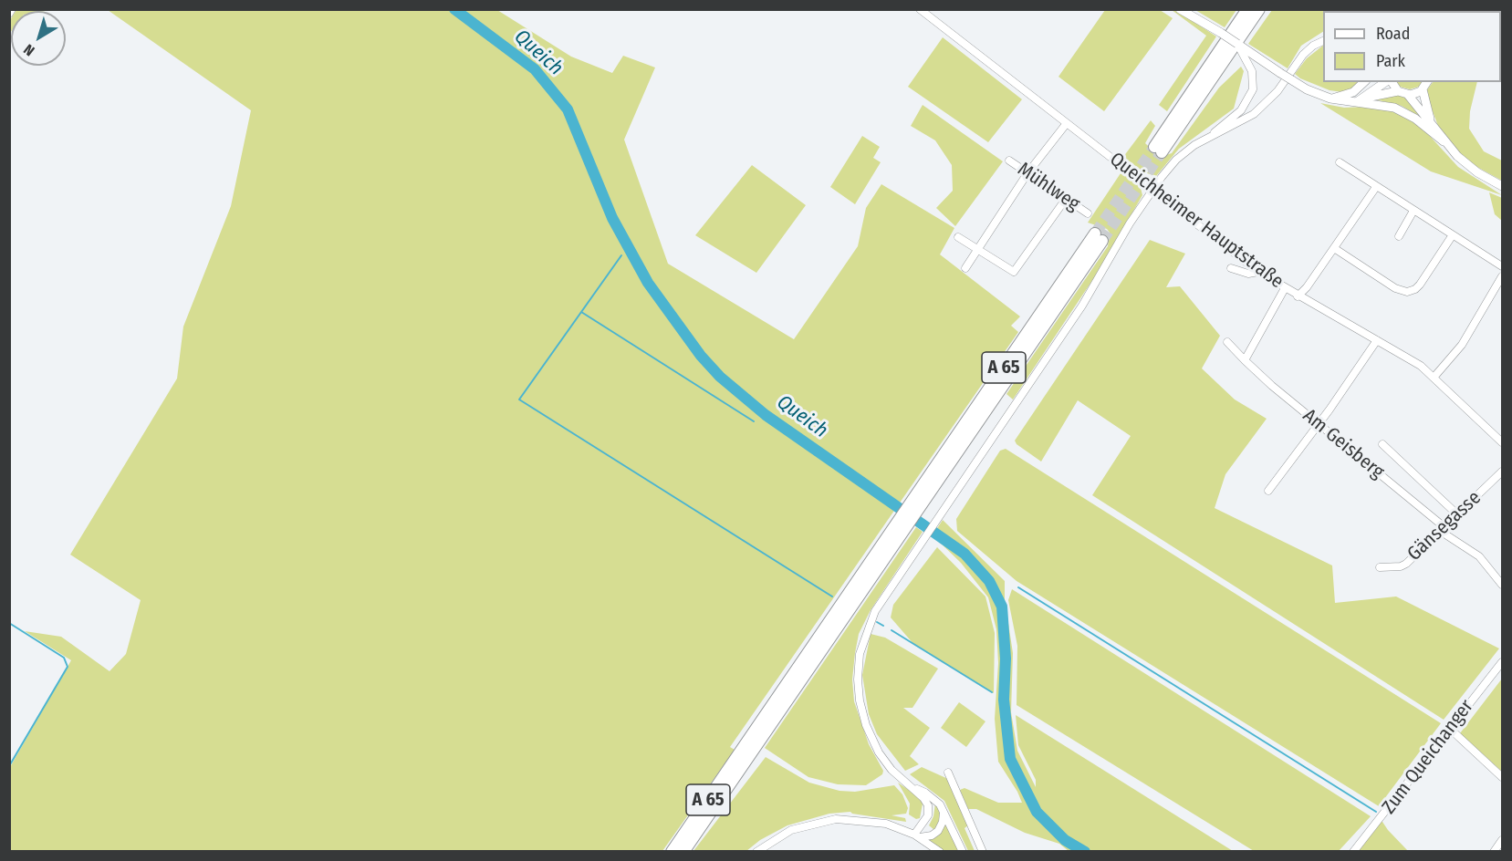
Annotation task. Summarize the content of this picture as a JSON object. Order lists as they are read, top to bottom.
{
  "streets": {
    "highway": ["A 65"],
    "street": [
      "Mühlweg",
      "Queichheimer Hauptstraße",
      "Am Geisberg",
      "Gänsegasse",
      "Zum Queichanger"
    ]
  },
  "crossings": [
    ["Am Geisberg", "Gänsegasse"]
  ],
  "water": ["Queich"],
  "legend": ["Road", "Park"],
  "north": "bottom left"
}
